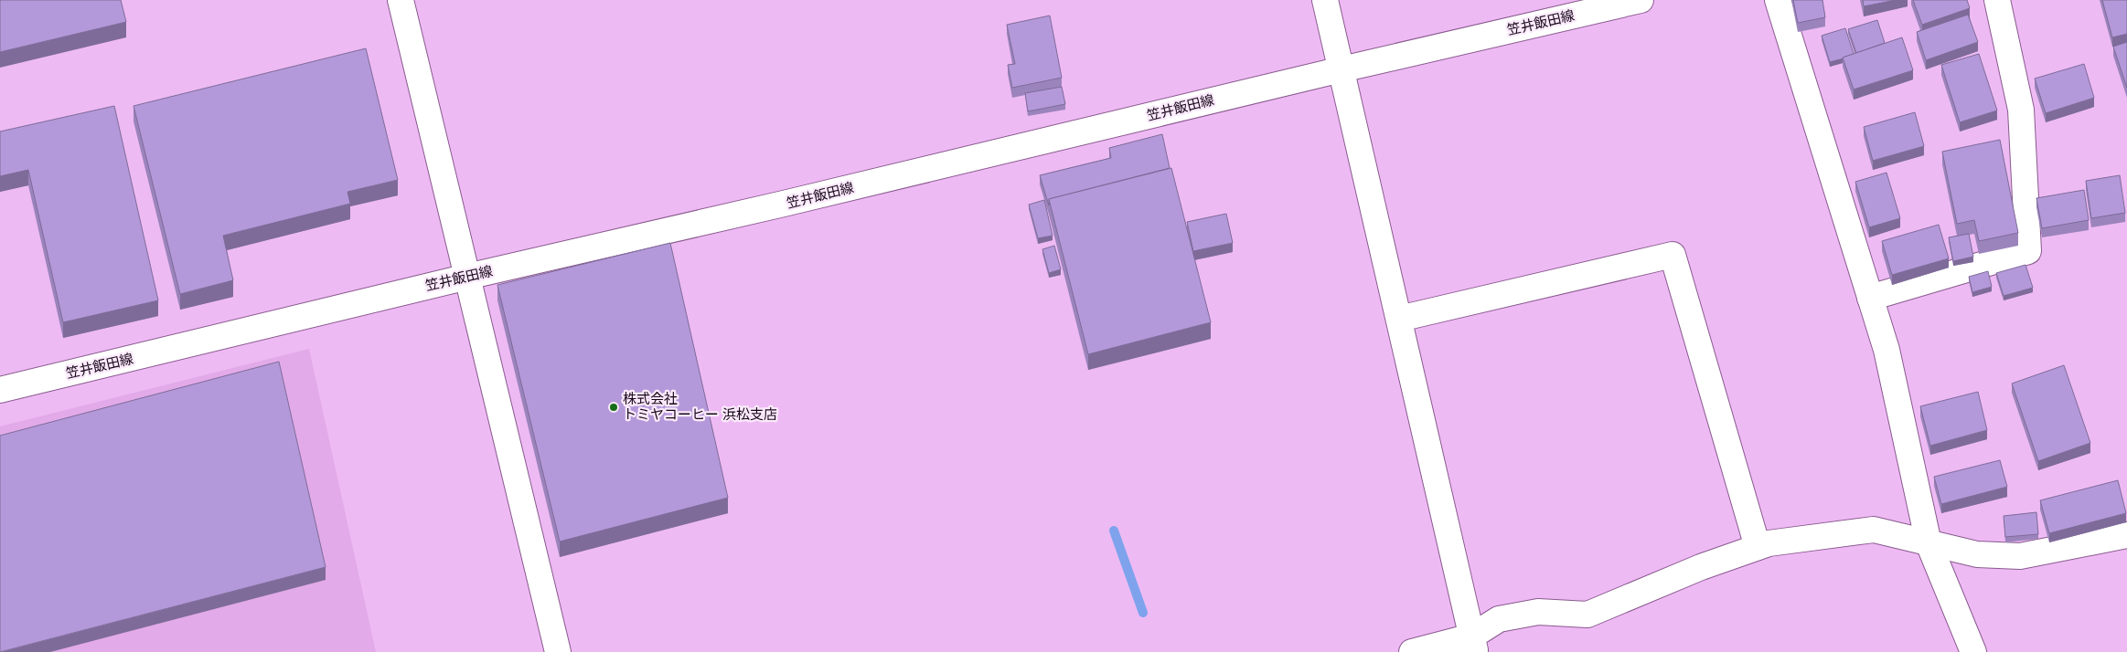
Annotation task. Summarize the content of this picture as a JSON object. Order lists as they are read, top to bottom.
{
  "streets": {
    "street": ["笠井飯田線"]
  },
  "places": ["株式会社 トミヤコーヒー 浜松支店"]
}
